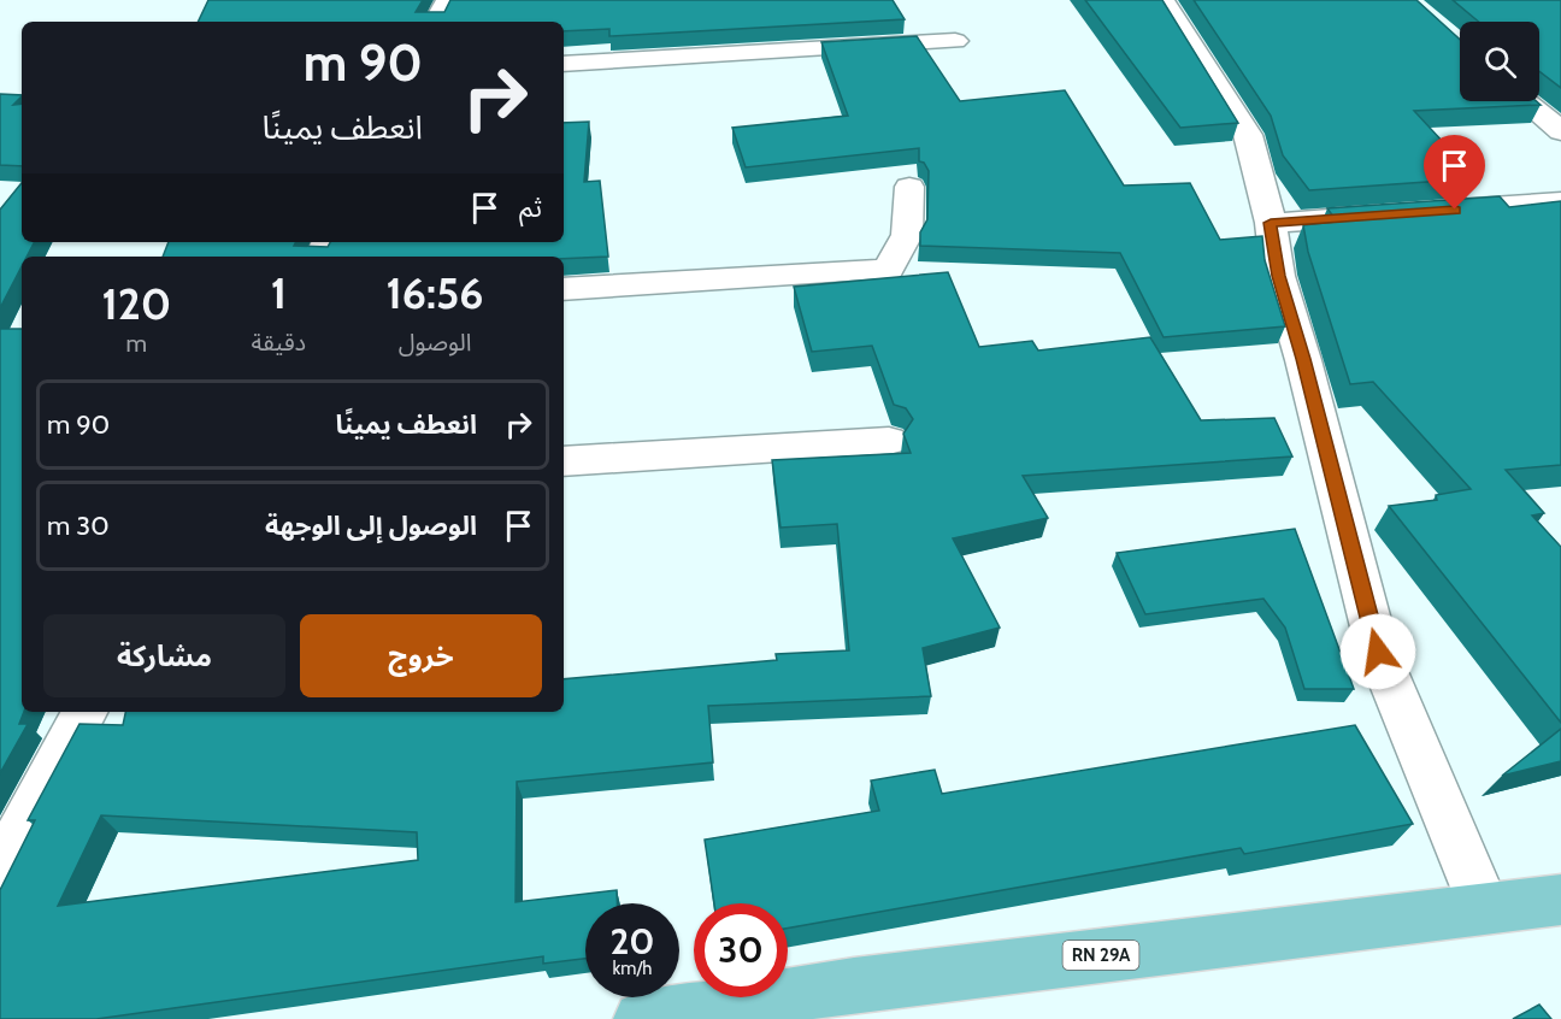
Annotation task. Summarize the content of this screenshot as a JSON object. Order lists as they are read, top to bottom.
{
  "streets": {
    "main road": ["RN 29A"]
  },
  "page": {
    "turn": ["90 m", "انعطف يمينًا"],
    "then": "ثم",
    "eta": [
      "16:56",
      "الوصول",
      "1",
      "دقيقة",
      "120",
      "m"
    ],
    "list": [
      {
        "name": "انعطف يمينًا",
        "value": "90 m"
      },
      {
        "name": "الوصول إلى الوجهة",
        "value": "30 m"
      }
    ],
    "buttons": ["خروج", "مشاركة"],
    "speed": "20 km/h",
    "limit": "30"
  }
}
